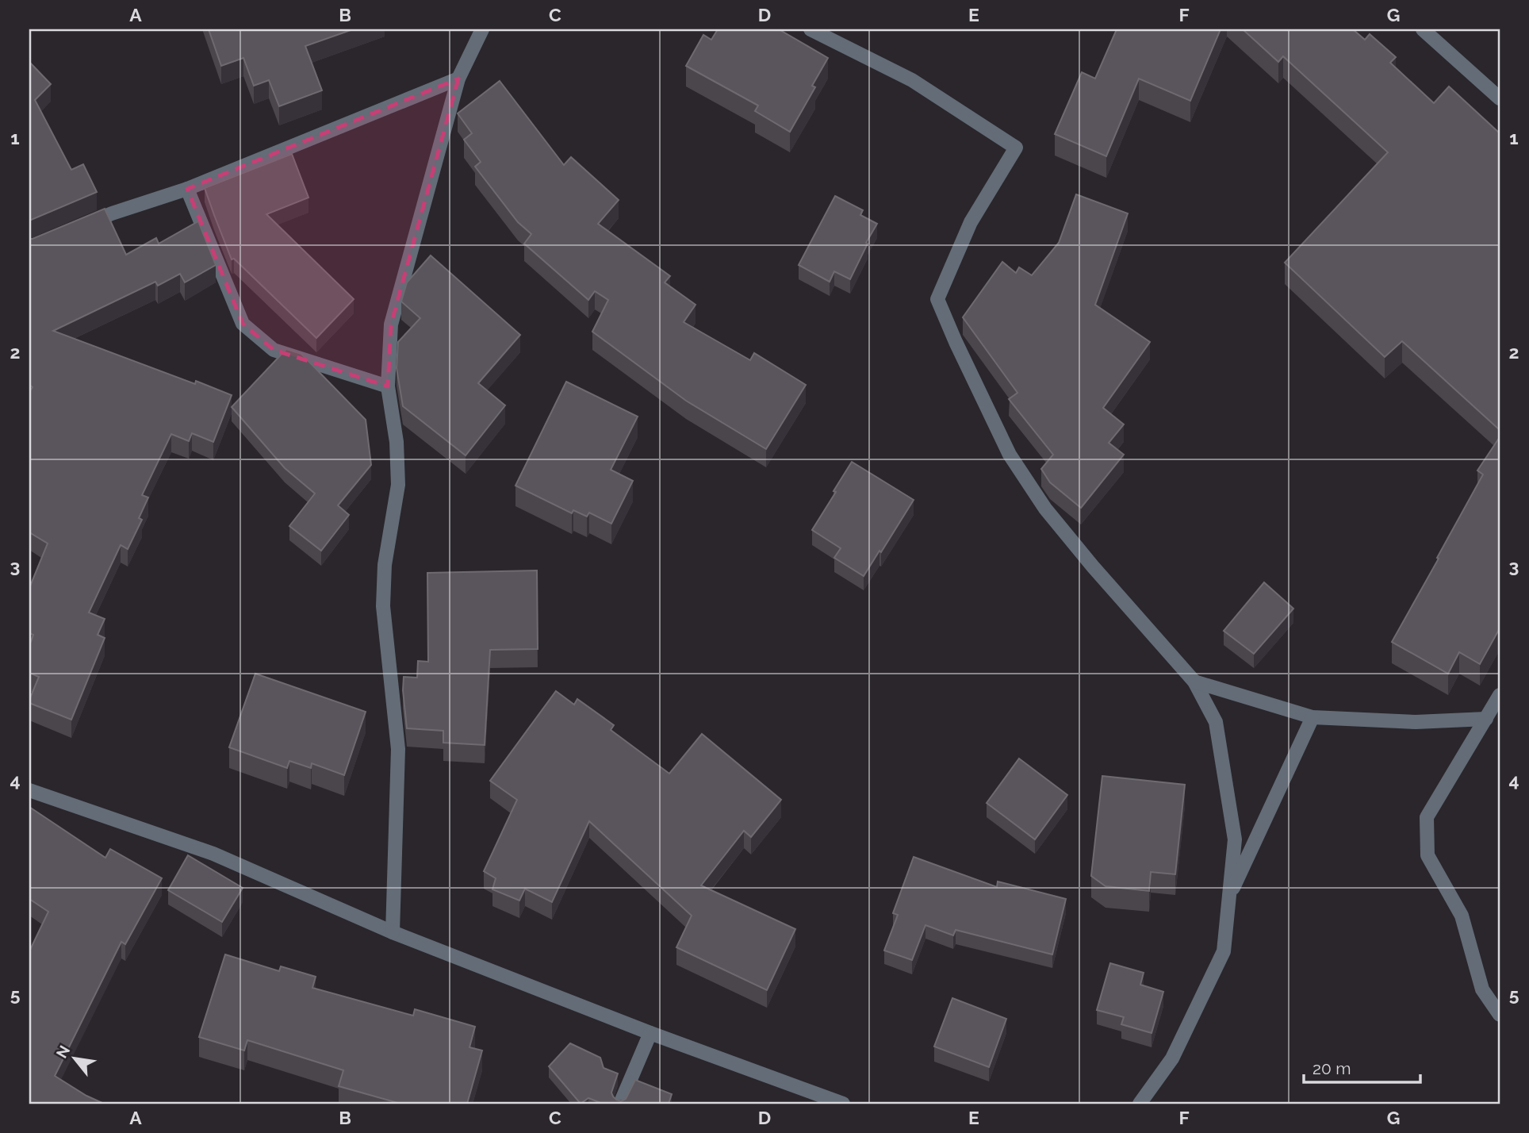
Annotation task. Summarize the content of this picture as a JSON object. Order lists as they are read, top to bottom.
{
  "scale_bar": "20 m",
  "north": "top left",
  "grid": {
    "columns": [
      "A",
      "B",
      "C",
      "D",
      "E",
      "F",
      "G"
    ],
    "rows": [
      "1",
      "2",
      "3",
      "4",
      "5"
    ]
  }
}
